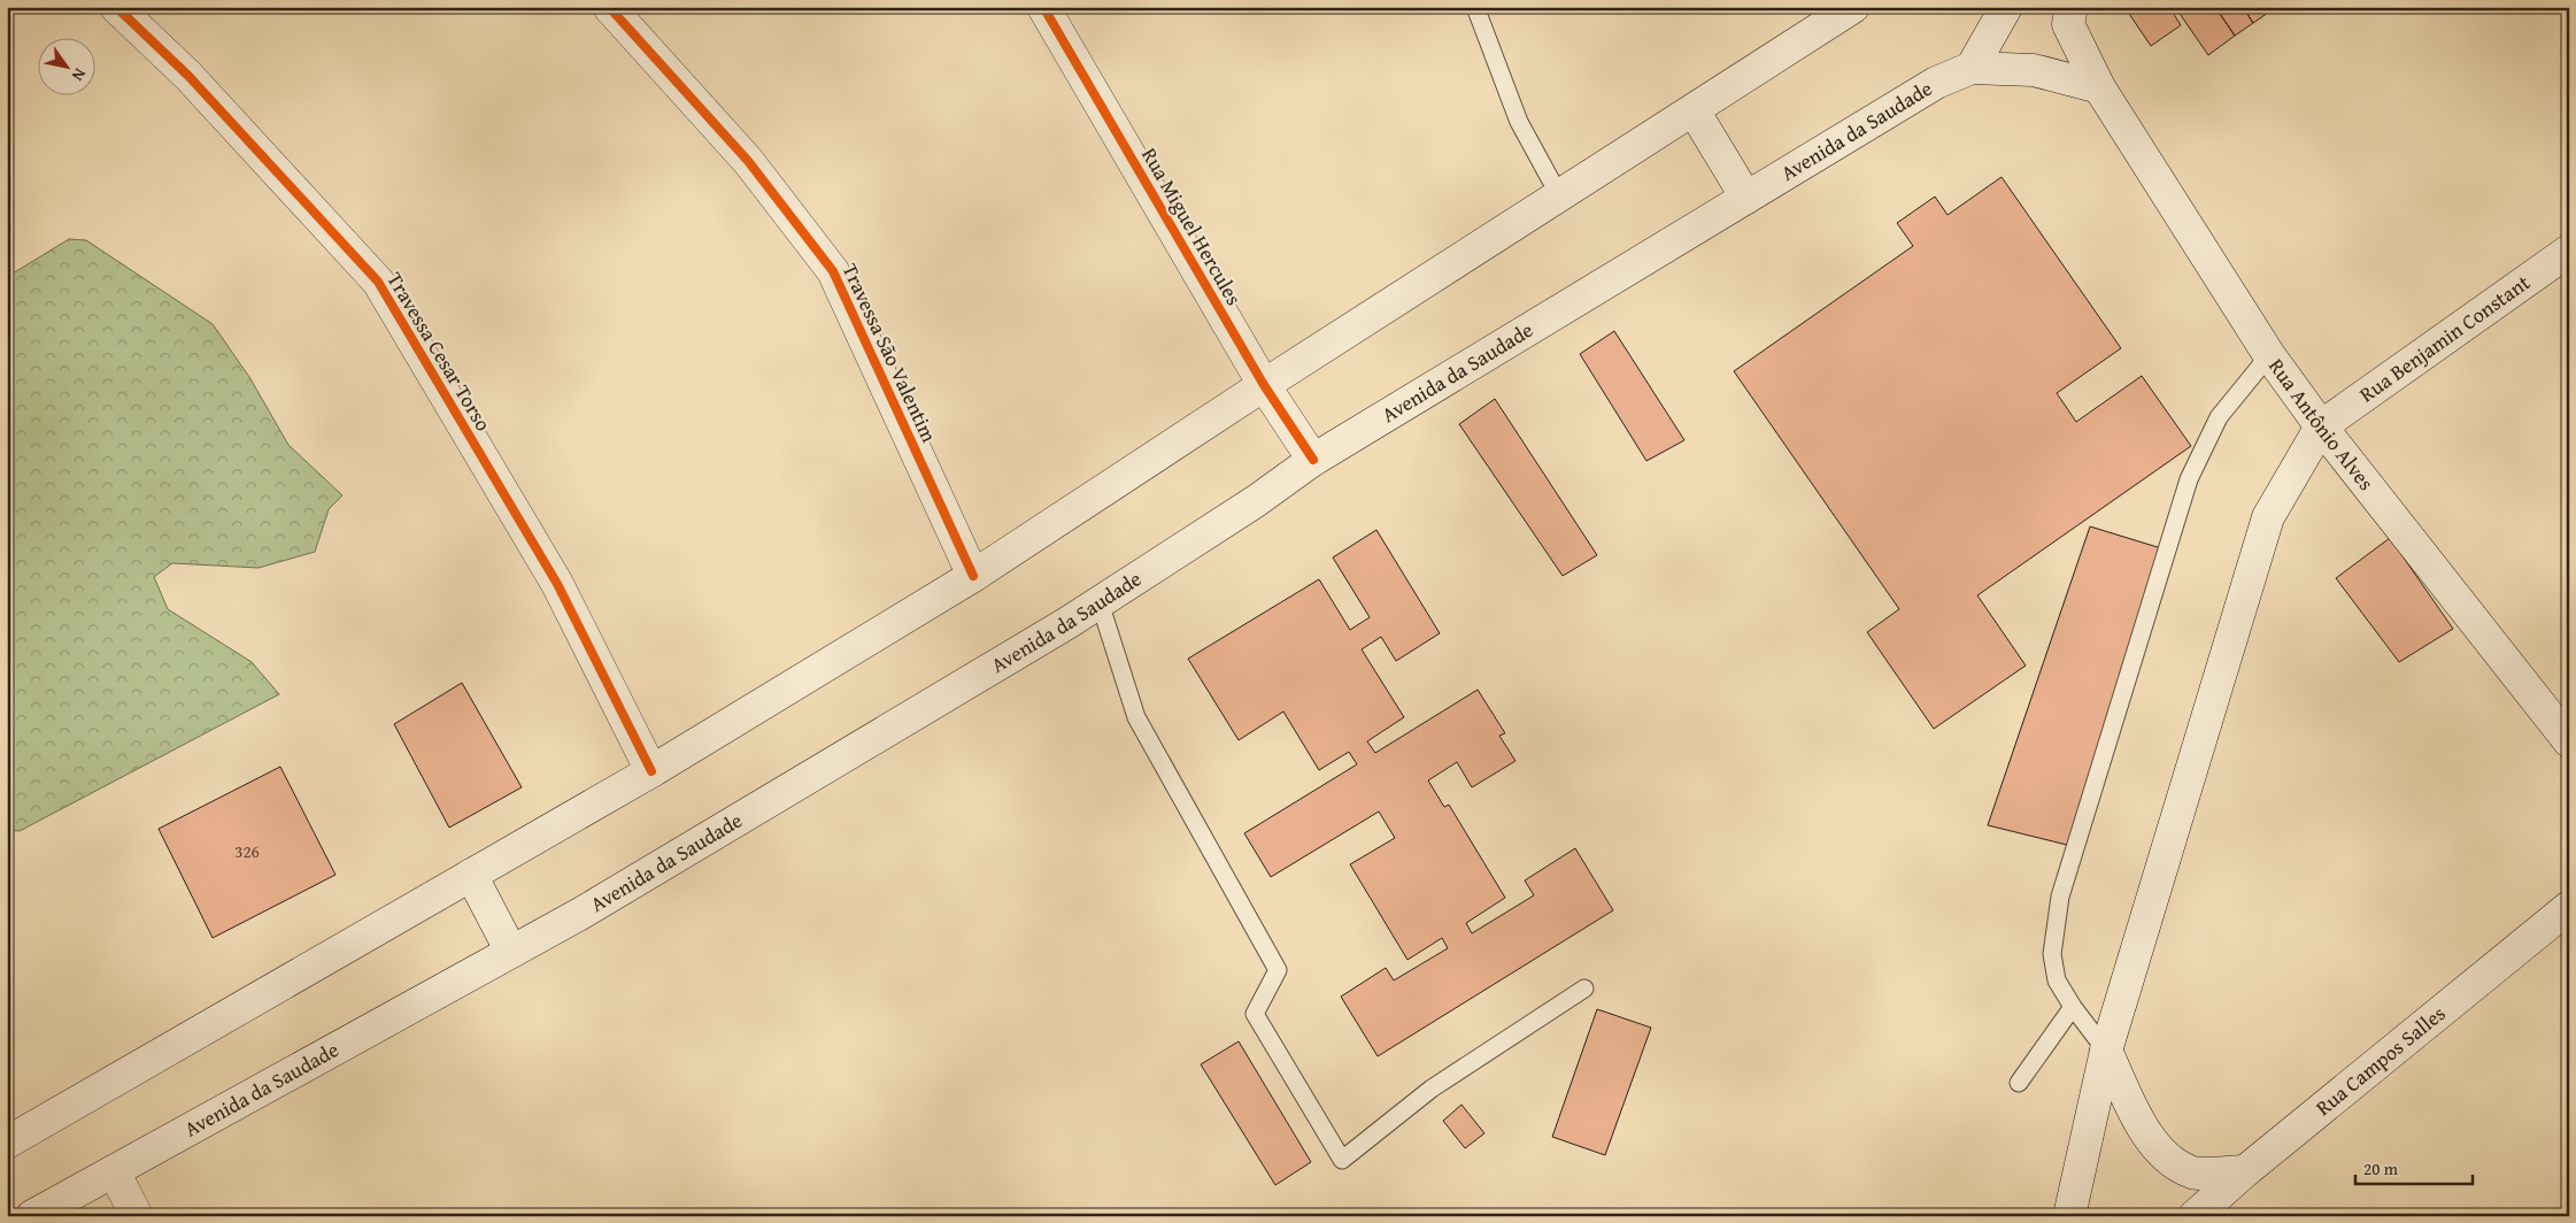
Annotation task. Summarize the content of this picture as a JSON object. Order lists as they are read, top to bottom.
{
  "streets": {
    "main road": [
      "Avenida da Saudade",
      "Rua Miguel Hercules",
      "Rua Benjamin Constant",
      "Travessa Cesar Torso",
      "Travessa São Valentim",
      "Rua Antônio Alves",
      "Rua Campos Salles"
    ]
  },
  "crossings": [
    ["Avenida da Saudade", "Rua Miguel Hercules"],
    ["Avenida da Saudade", "Rua Antônio Alves"],
    ["Rua Benjamin Constant", "Rua Antônio Alves"]
  ],
  "house_numbers": ["326"],
  "scale_bar": "20 m",
  "north": "bottom right"
}
